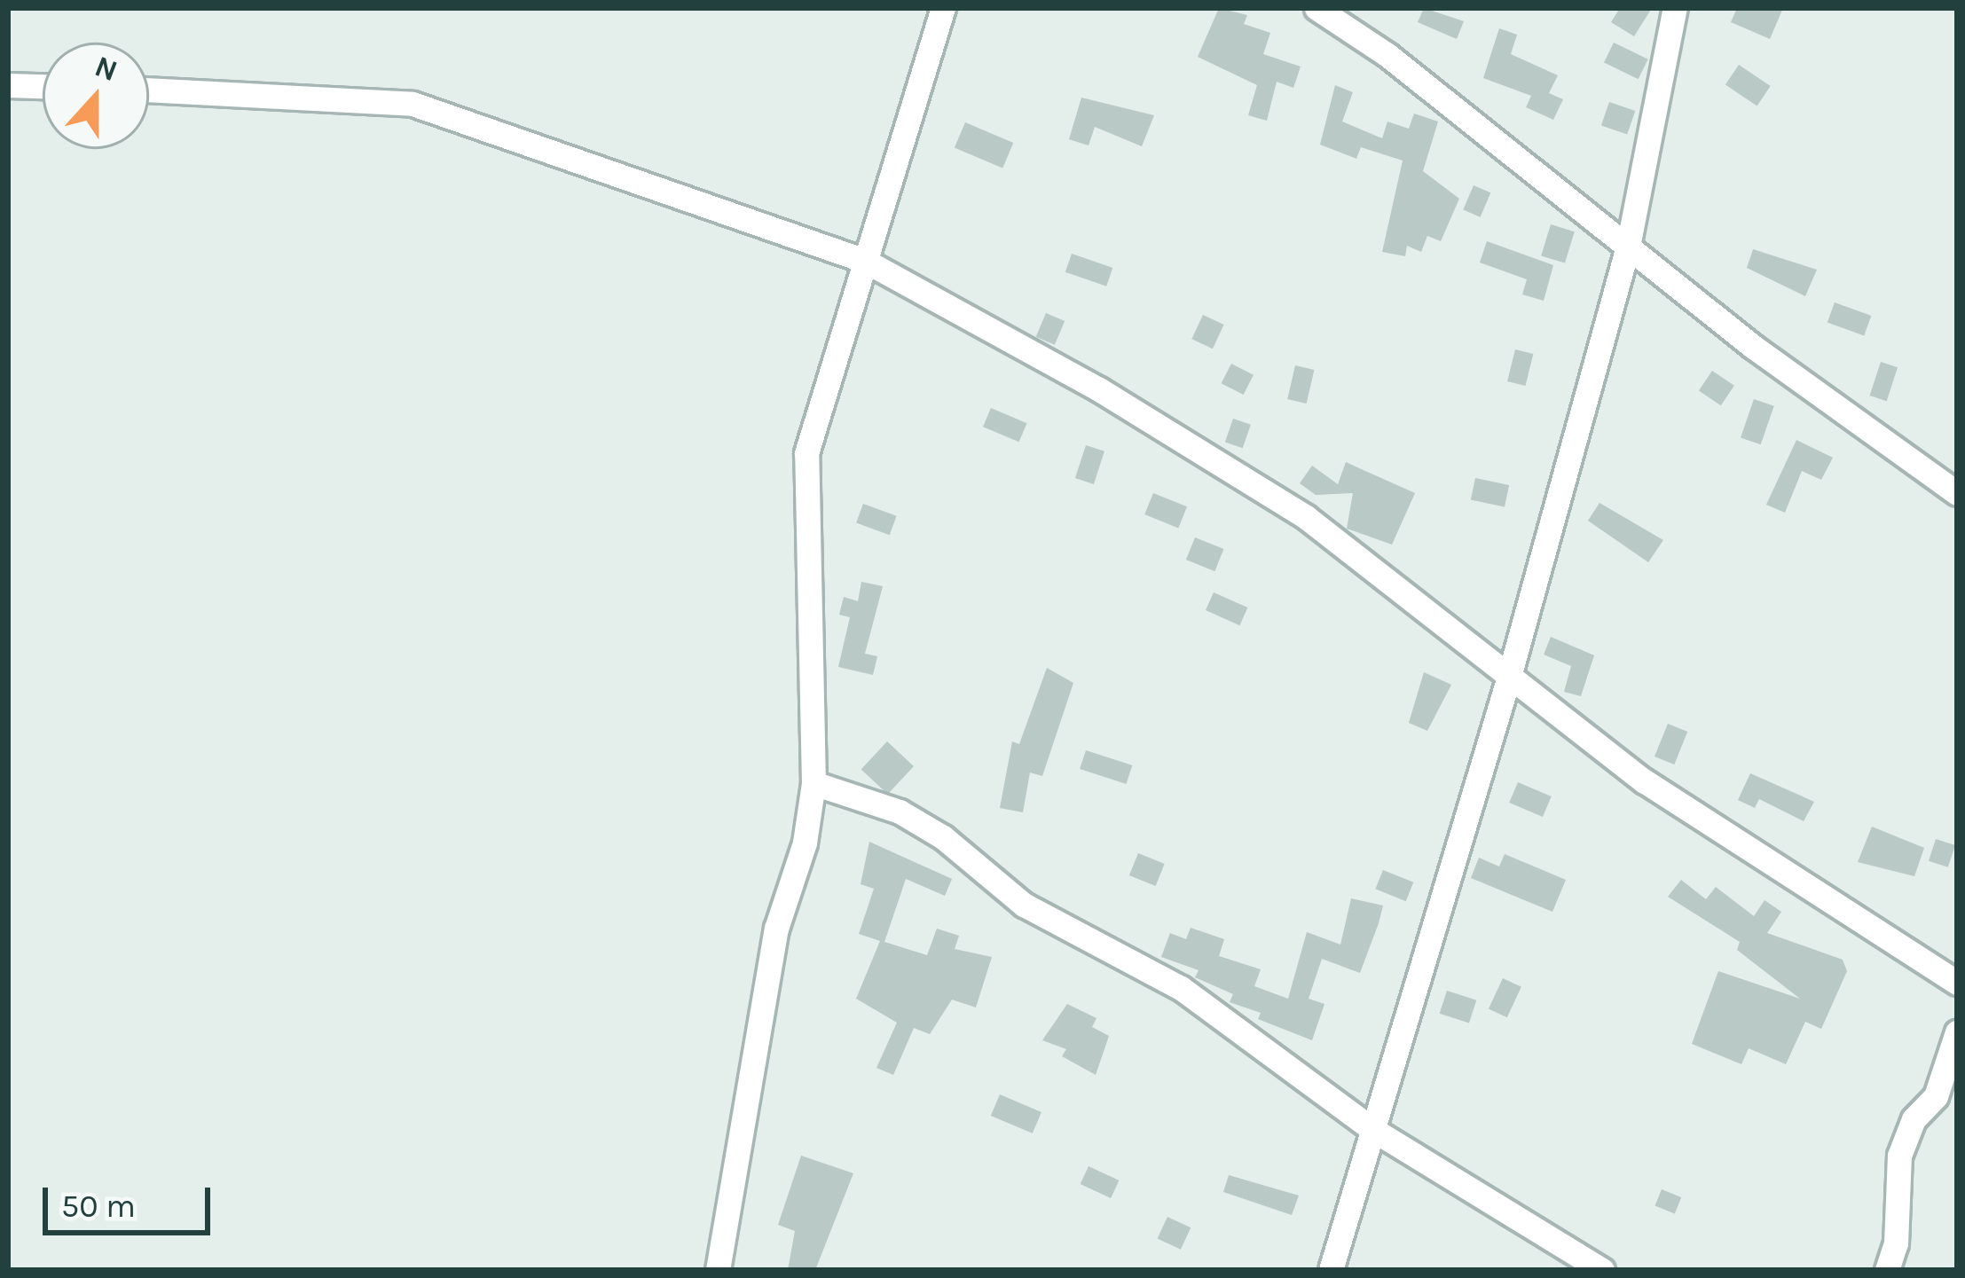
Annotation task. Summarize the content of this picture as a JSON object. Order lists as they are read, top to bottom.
{
  "scale_bar": "50 m",
  "north": "top"
}
